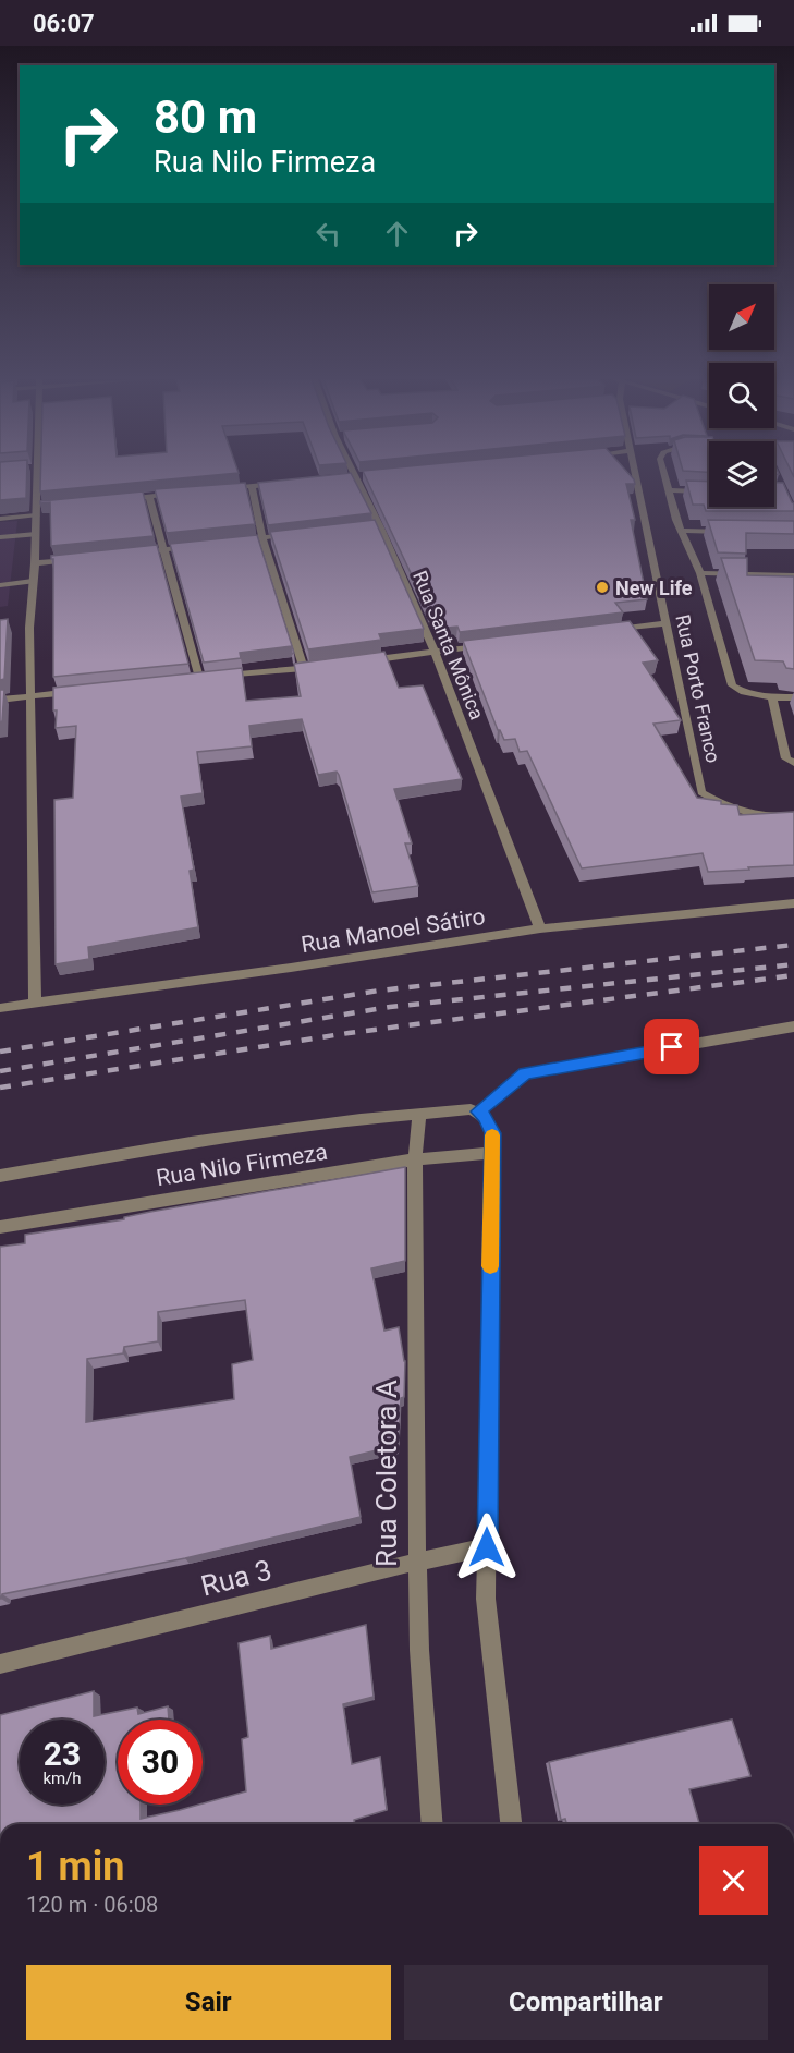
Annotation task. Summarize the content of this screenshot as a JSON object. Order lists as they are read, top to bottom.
{
  "streets": {
    "street": [
      "Rua Santa Mônica",
      "Rua Porto Franco",
      "Rua Manoel Sátiro",
      "Rua Nilo Firmeza",
      "Rua Coletora A",
      "Rua 3"
    ]
  },
  "crossings": [
    ["Rua Santa Mônica", "Rua Manoel Sátiro"],
    ["Rua Nilo Firmeza", "Rua Coletora A"],
    ["Rua Coletora A", "Rua 3"]
  ],
  "places": ["New Life"],
  "north": "top right",
  "page": {
    "status": "06:07",
    "turn": ["80 m", "Rua Nilo Firmeza"],
    "speed": "23 km/h",
    "limit": "30",
    "heading": ["1 min", "120 m · 06:08"],
    "buttons": ["Sair", "Compartilhar"]
  }
}
